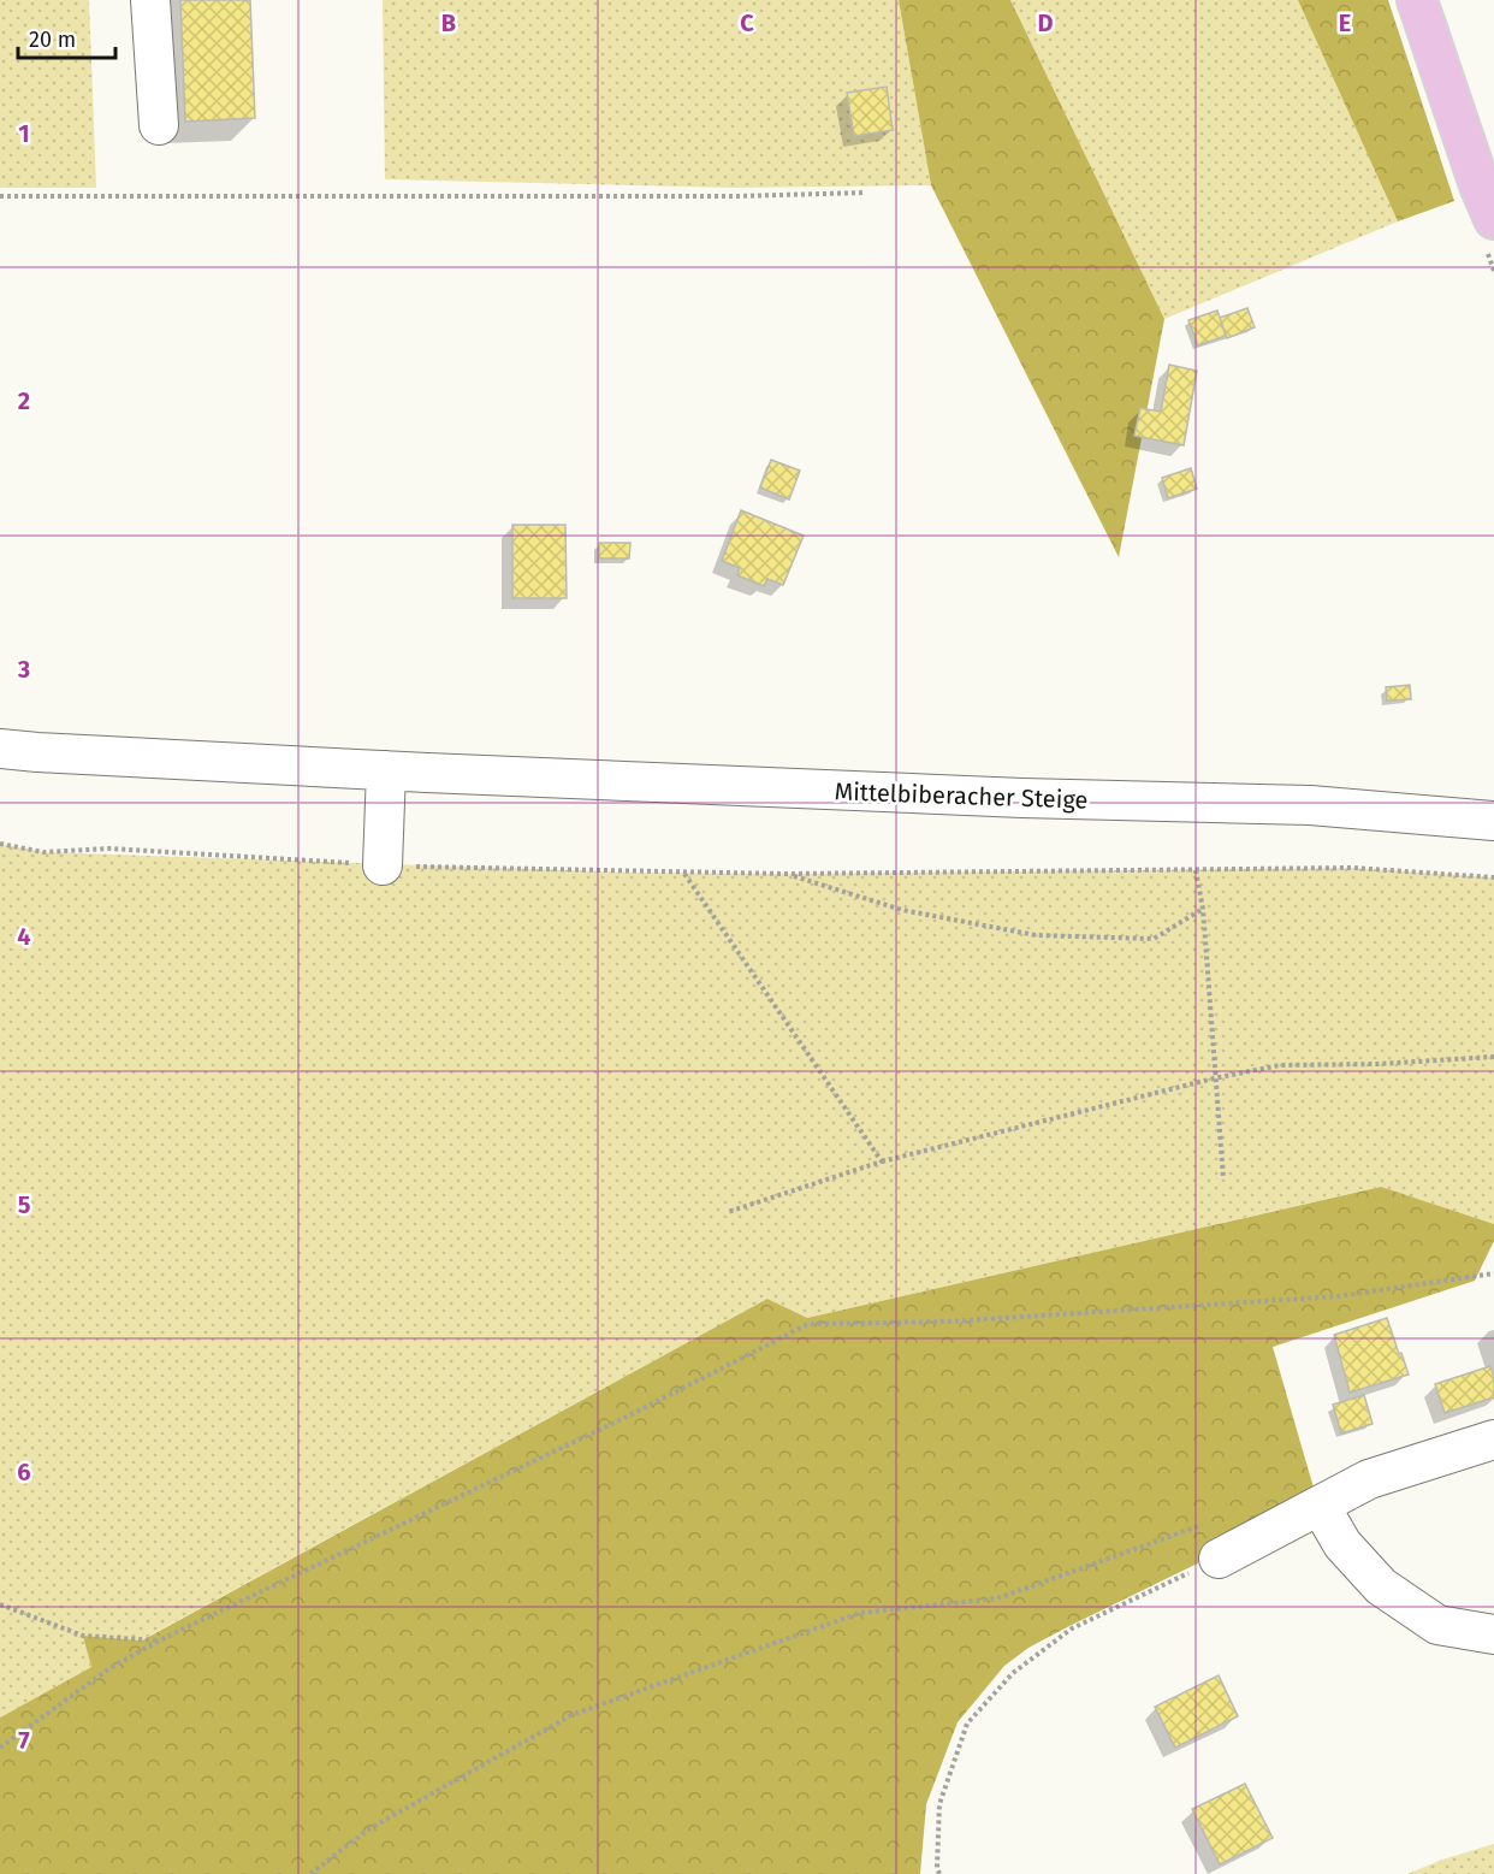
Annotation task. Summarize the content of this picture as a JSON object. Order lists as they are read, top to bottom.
{
  "streets": {
    "street": ["Mittelbiberacher Steige"]
  },
  "scale_bar": "20 m",
  "grid": {
    "columns": [
      "B",
      "C",
      "D",
      "E"
    ],
    "rows": [
      "1",
      "2",
      "3",
      "4",
      "5",
      "6",
      "7"
    ]
  }
}
